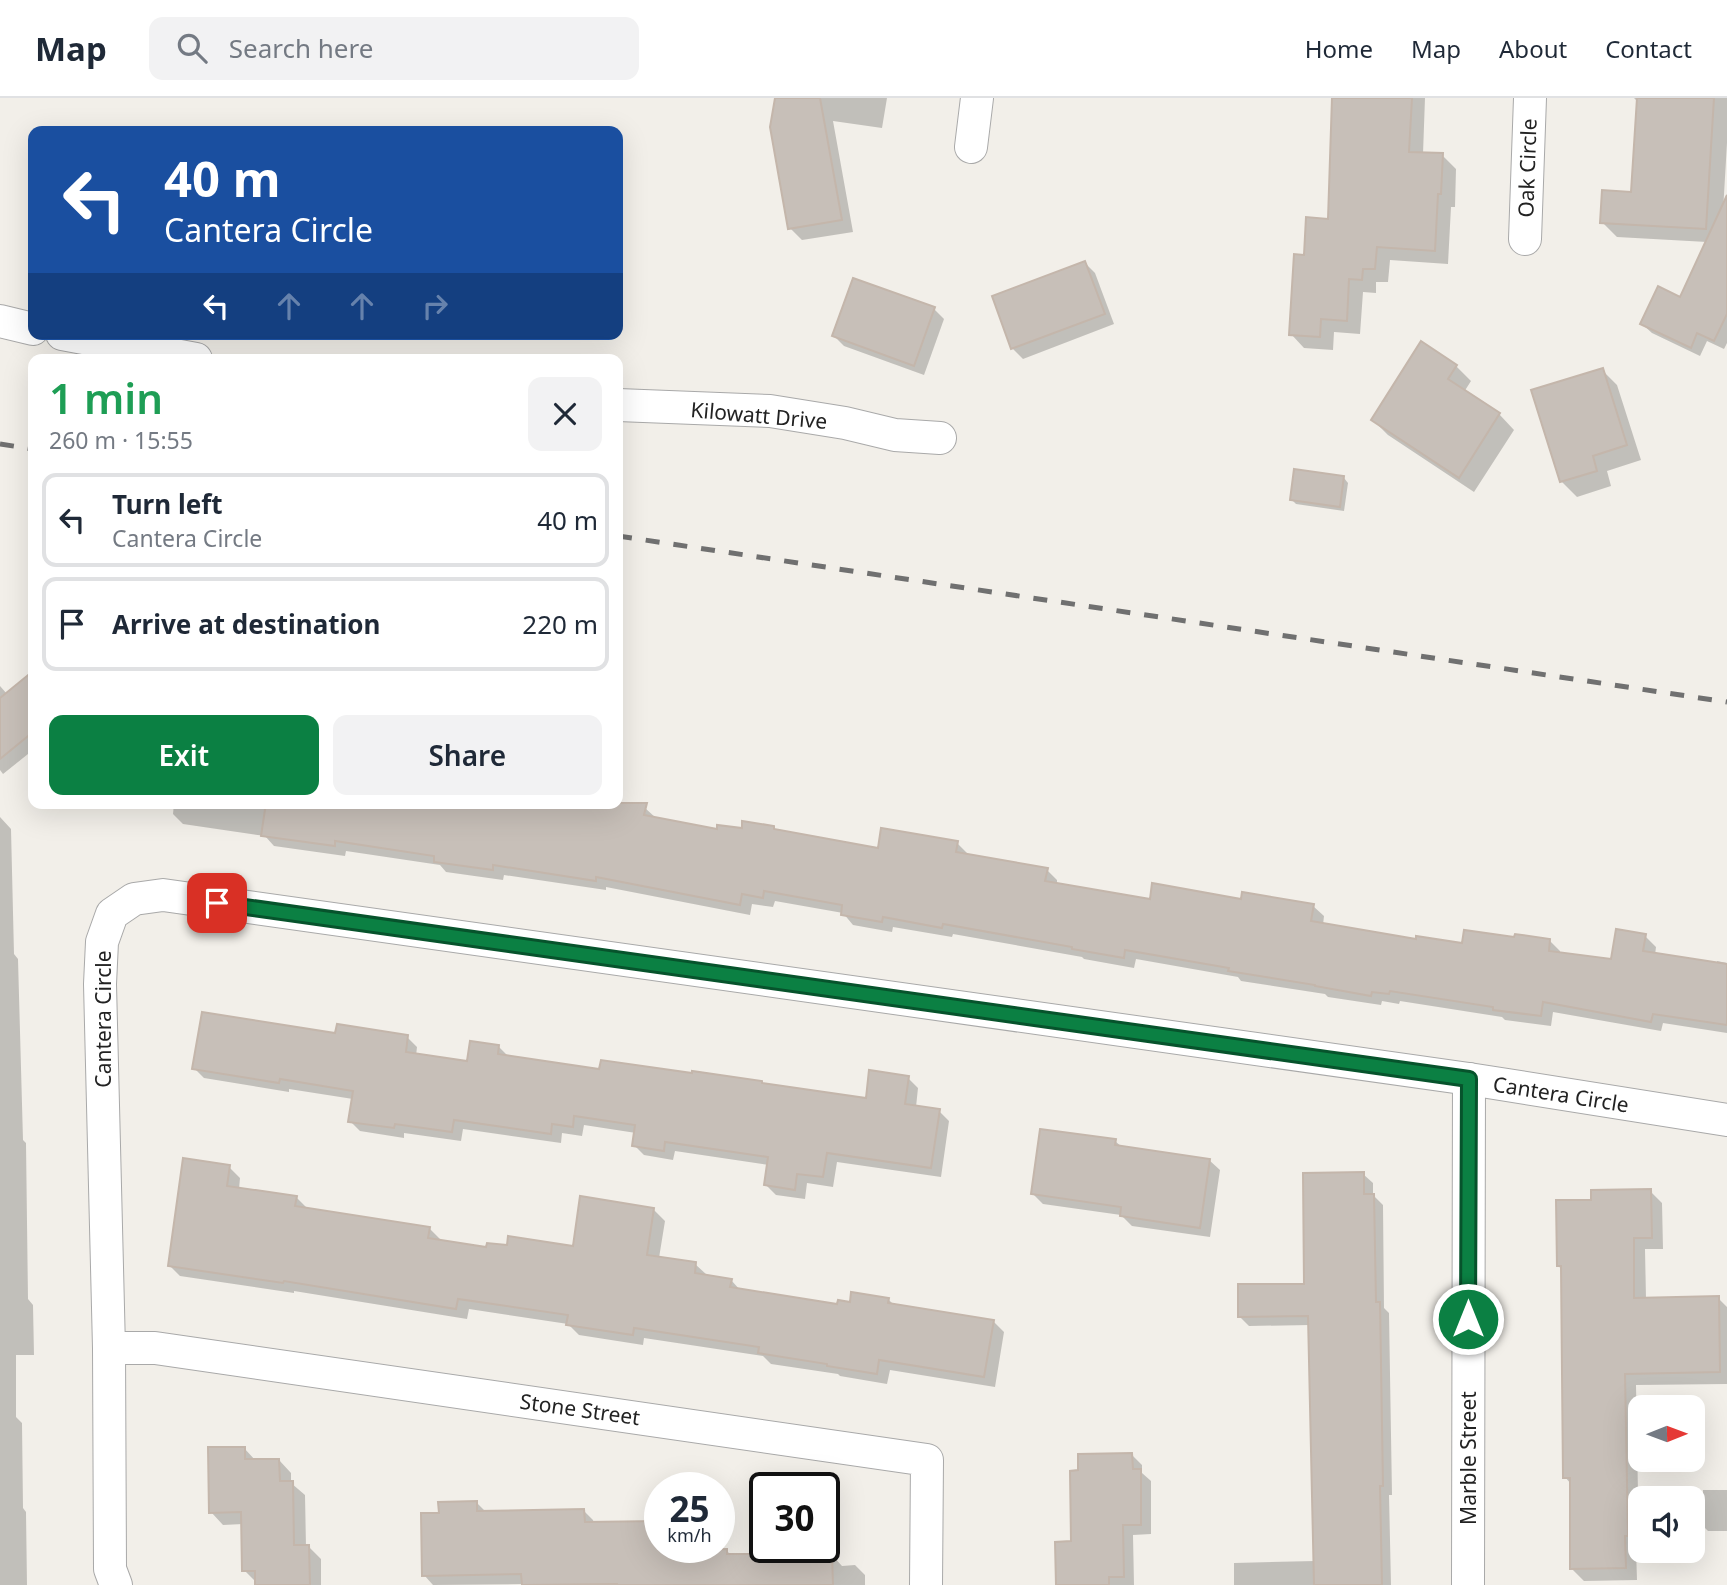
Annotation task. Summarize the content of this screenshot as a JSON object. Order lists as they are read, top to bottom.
{
  "streets": {
    "street": [
      "Oak Circle",
      "Kilowatt Drive",
      "Cantera Circle",
      "Stone Street",
      "Marble Street"
    ]
  },
  "crossings": [
    ["Cantera Circle", "Stone Street"],
    ["Cantera Circle", "Marble Street"]
  ],
  "north": "right",
  "page": {
    "header": "Map",
    "search": "Search here",
    "nav": [
      "Home",
      "Map",
      "About",
      "Contact"
    ],
    "turn": ["40 m", "Cantera Circle"],
    "heading": ["1 min", "260 m · 15:55"],
    "list": [
      {
        "name": "Turn left",
        "note": "Cantera Circle",
        "value": "40 m"
      },
      {
        "name": "Arrive at destination",
        "value": "220 m"
      }
    ],
    "buttons": ["Exit", "Share"],
    "speed": "25 km/h",
    "limit": "30"
  }
}
